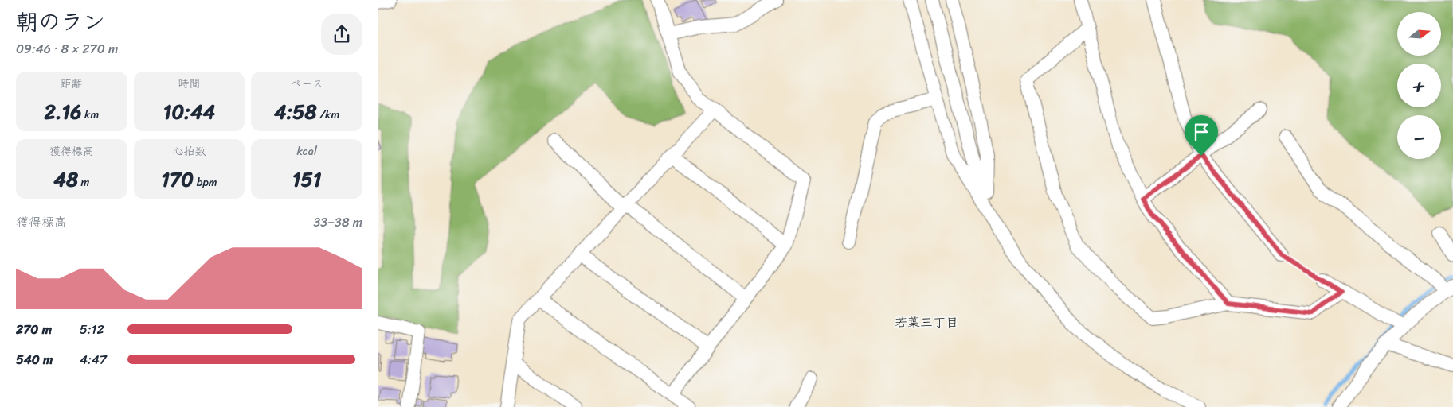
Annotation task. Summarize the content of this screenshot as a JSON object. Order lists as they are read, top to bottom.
{
  "districts": ["若葉三丁目"],
  "north": "right",
  "page": {
    "heading": ["朝のラン", "09:46 · 8 × 270 m"],
    "map_buttons": ["+", "−"],
    "stats": [
      ["距離", "2.16 km"],
      ["時間", "10:44"],
      ["ペース", "4:58 /km"],
      ["獲得標高", "48 m"],
      ["心拍数", "170 bpm"],
      ["kcal", "151"]
    ],
    "chart": ["獲得標高", "33–38 m"],
    "list": [
      {
        "name": "270 m",
        "note": "5:12"
      },
      {
        "name": "540 m",
        "note": "4:47"
      }
    ]
  }
}
